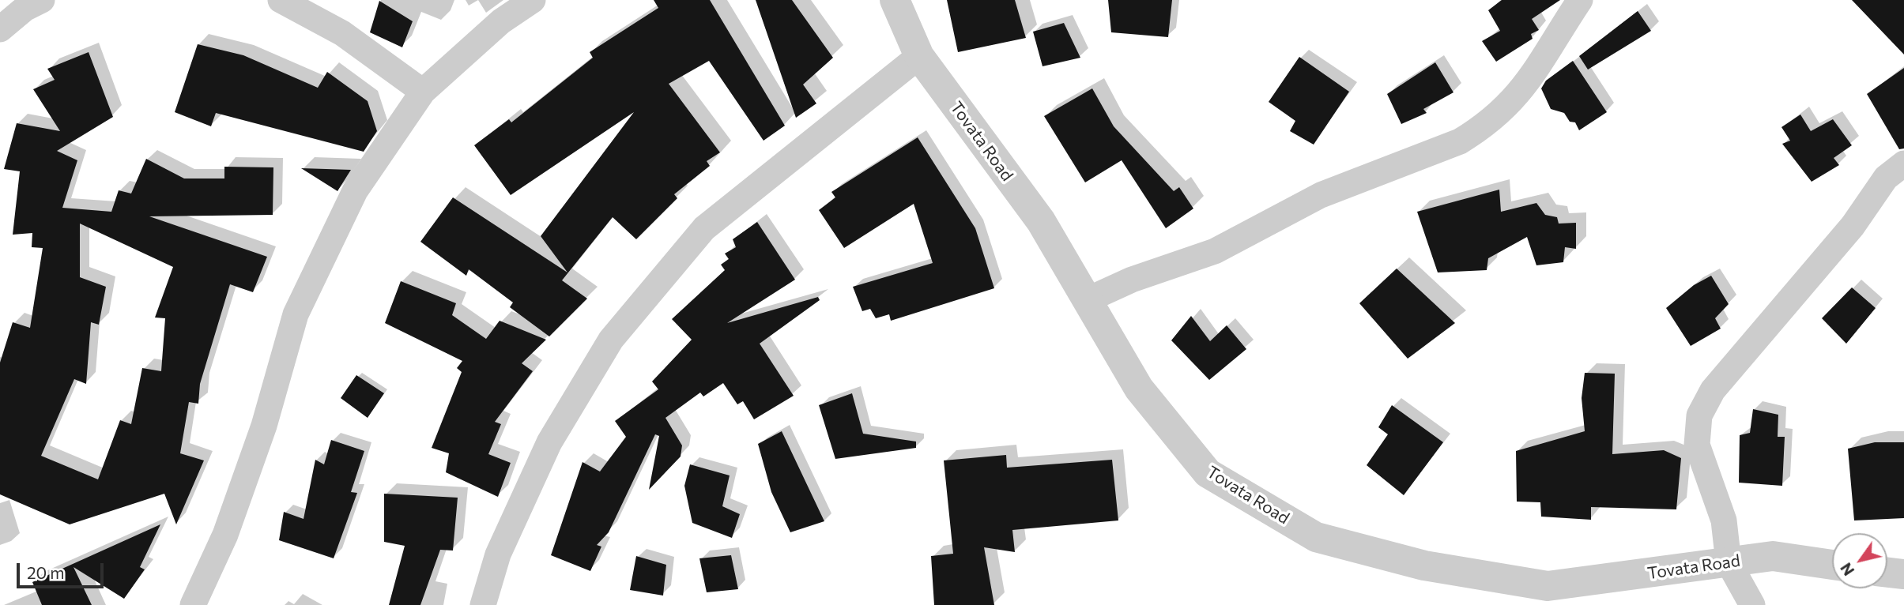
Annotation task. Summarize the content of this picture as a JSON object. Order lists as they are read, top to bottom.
{
  "streets": {
    "street": ["Tovata Road"]
  },
  "scale_bar": "20 m",
  "north": "bottom left"
}
